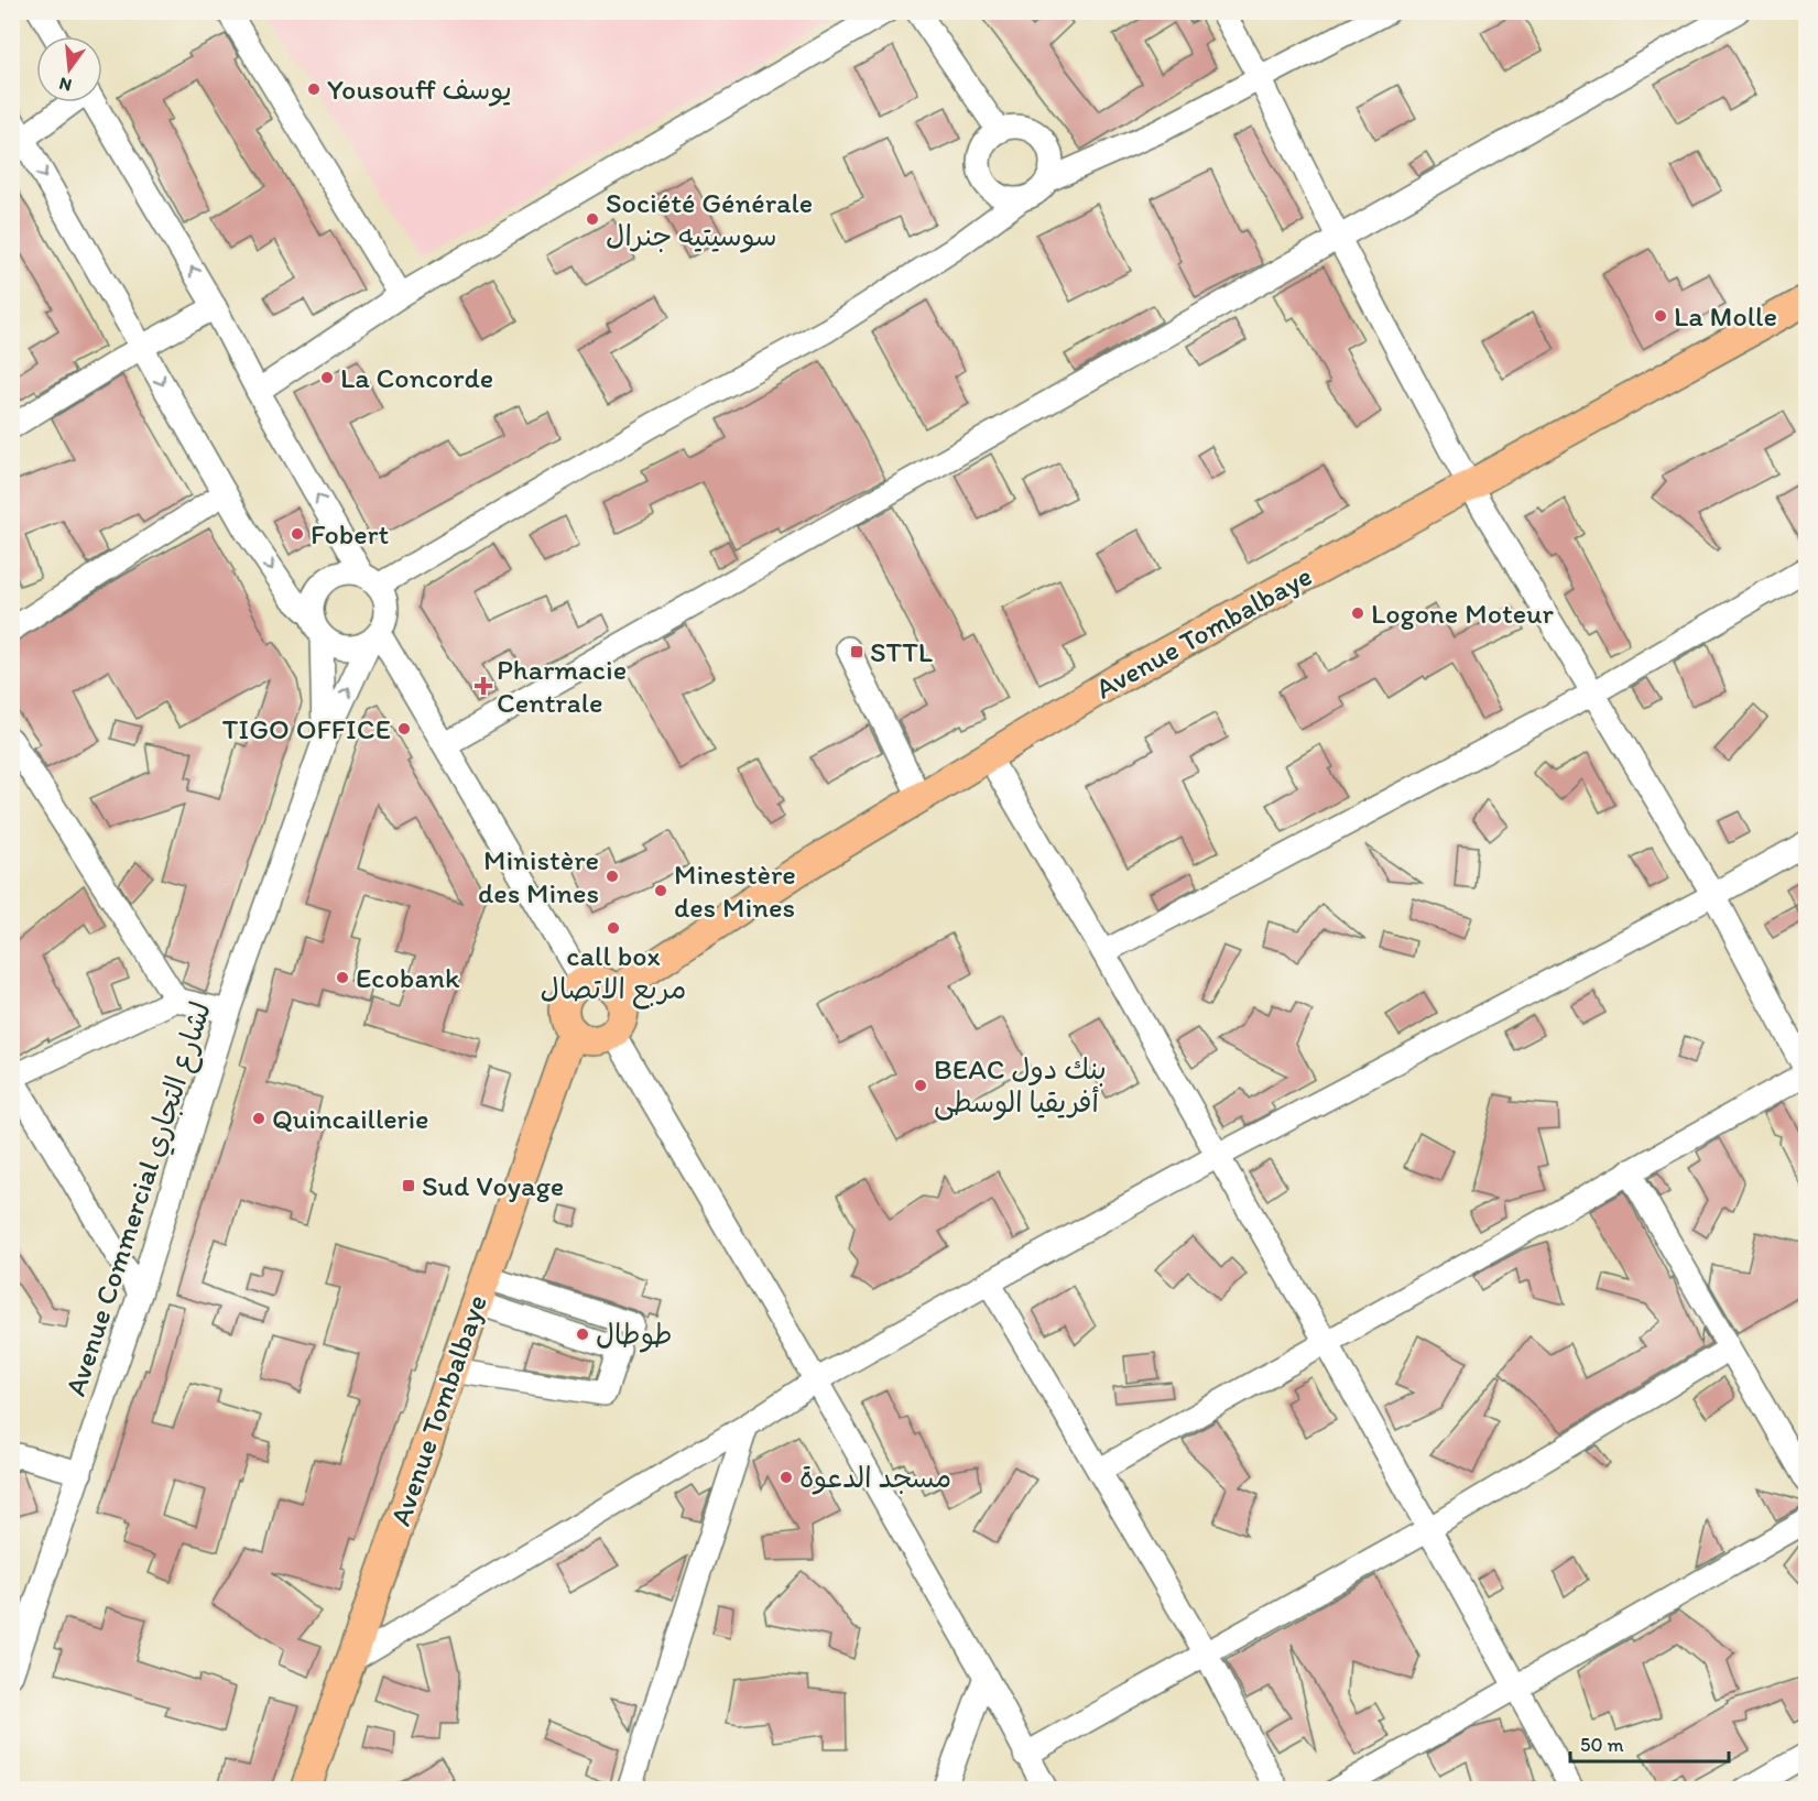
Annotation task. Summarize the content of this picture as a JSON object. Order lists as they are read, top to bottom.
{
  "streets": {
    "main road": ["Avenue Tombalbaye"],
    "street": ["Avenue Commercial لشارع التجاري"]
  },
  "places": {
    "other": [
      "Yousouff يوسف",
      "Société Générale سوسيتيه جنرال",
      "La Molle",
      "La Concorde",
      "Fobert",
      "Logone Moteur",
      "TIGO OFFICE",
      "Ministère des Mines",
      "Minestère des Mines",
      "call box مربع الاتصال",
      "Ecobank",
      "BEAC بنك دول أفريقيا الوسطى",
      "Quincaillerie",
      "طوطال",
      "مسجد الدعوة"
    ],
    "transit": ["STTL", "Sud Voyage"],
    "health": ["Pharmacie Centrale"]
  },
  "scale_bar": "50 m",
  "north": "bottom"
}
